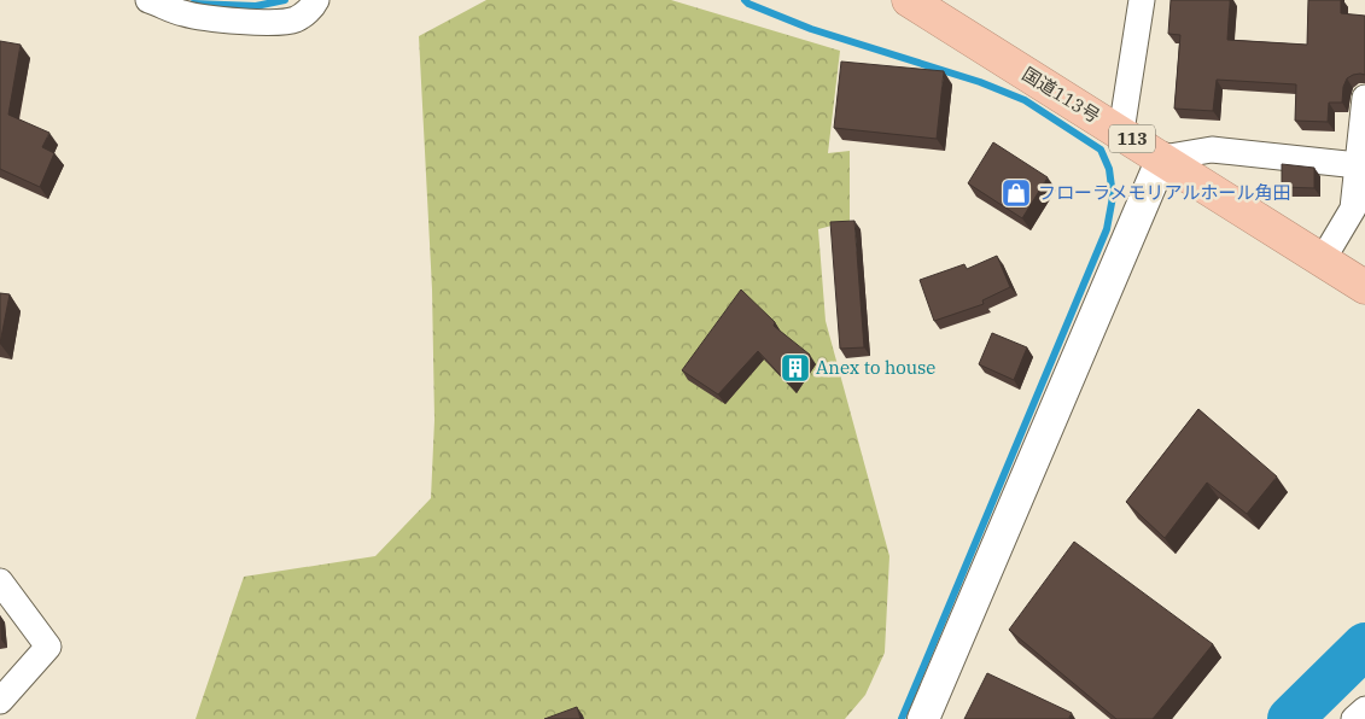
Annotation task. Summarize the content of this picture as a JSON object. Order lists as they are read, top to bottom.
{
  "streets": {
    "highway": ["国道113号", "113"]
  },
  "places": {
    "shop": ["フローラメモリアルホール角田"],
    "building": ["Anex to house"]
  }
}
